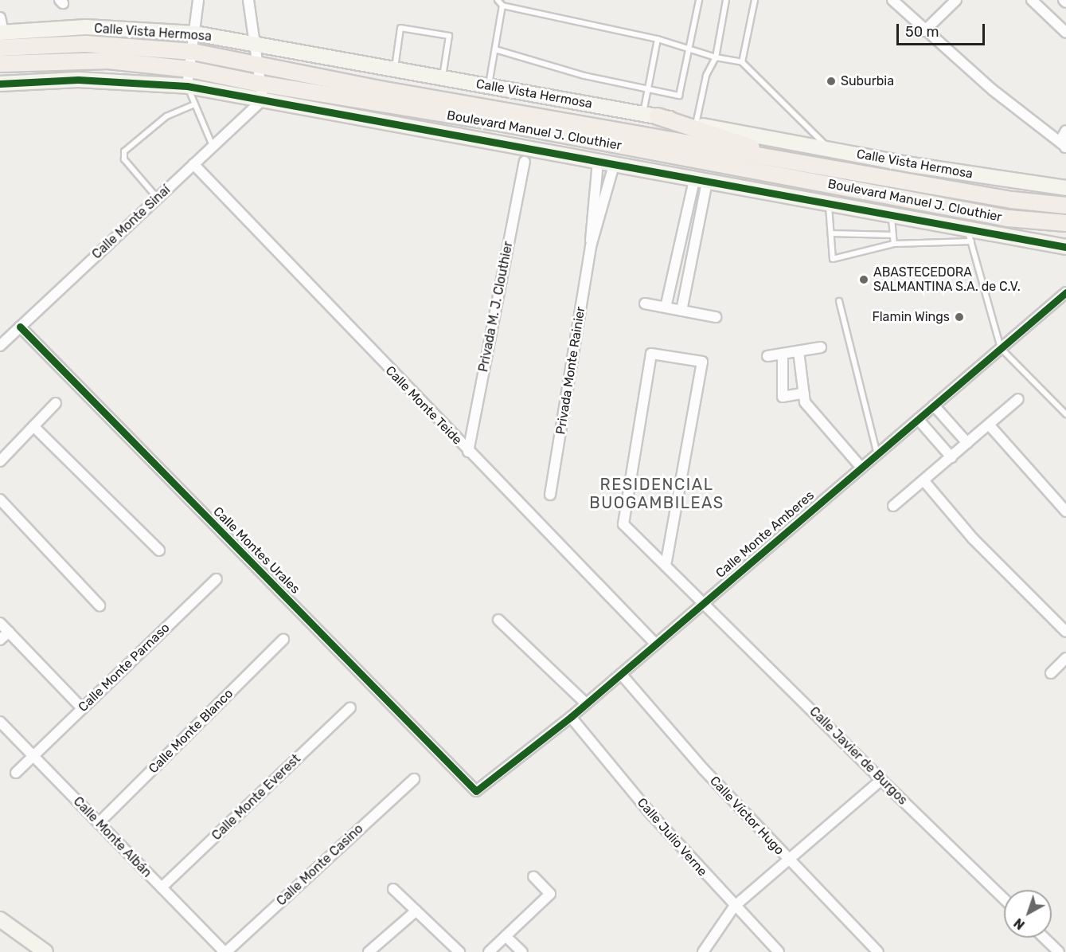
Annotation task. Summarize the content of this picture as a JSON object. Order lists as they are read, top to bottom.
{
  "streets": {
    "main road": ["Boulevard Manuel J. Clouthier"],
    "street": [
      "Calle Vista Hermosa",
      "Calle Monte Sinaí",
      "Privada M. J. Clouthier",
      "Privada Monte Rainier",
      "Calle Monte Teide",
      "Calle Monte Amberes",
      "Calle Montes Urales",
      "Calle Monte Parnaso",
      "Calle Monte Blanco",
      "Calle Javier de Burgos",
      "Calle Monte Everest",
      "Calle Víctor Hugo",
      "Calle Monte Albán",
      "Calle Julio Verne",
      "Calle Monte Casino"
    ]
  },
  "crossings": [
    ["Calle Monte Sinaí", "Calle Monte Teide"],
    ["Calle Monte Sinaí", "Calle Montes Urales"],
    ["Privada M. J. Clouthier", "Calle Monte Teide"],
    ["Calle Monte Teide", "Calle Monte Amberes"],
    ["Calle Monte Amberes", "Calle Montes Urales"],
    ["Calle Monte Amberes", "Calle Javier de Burgos"],
    ["Calle Monte Amberes", "Calle Víctor Hugo"],
    ["Calle Monte Amberes", "Calle Julio Verne"],
    ["Calle Monte Parnaso", "Calle Monte Albán"],
    ["Calle Monte Blanco", "Calle Monte Albán"],
    ["Calle Monte Everest", "Calle Monte Albán"],
    ["Calle Monte Albán", "Calle Monte Casino"]
  ],
  "districts": ["RESIDENCIAL BUOGAMBILEAS"],
  "places": ["Suburbia", "ABASTECEDORA SALMANTINA S.A. de C.V.", "Flamin Wings"],
  "scale_bar": "50 m",
  "north": "bottom left"
}
